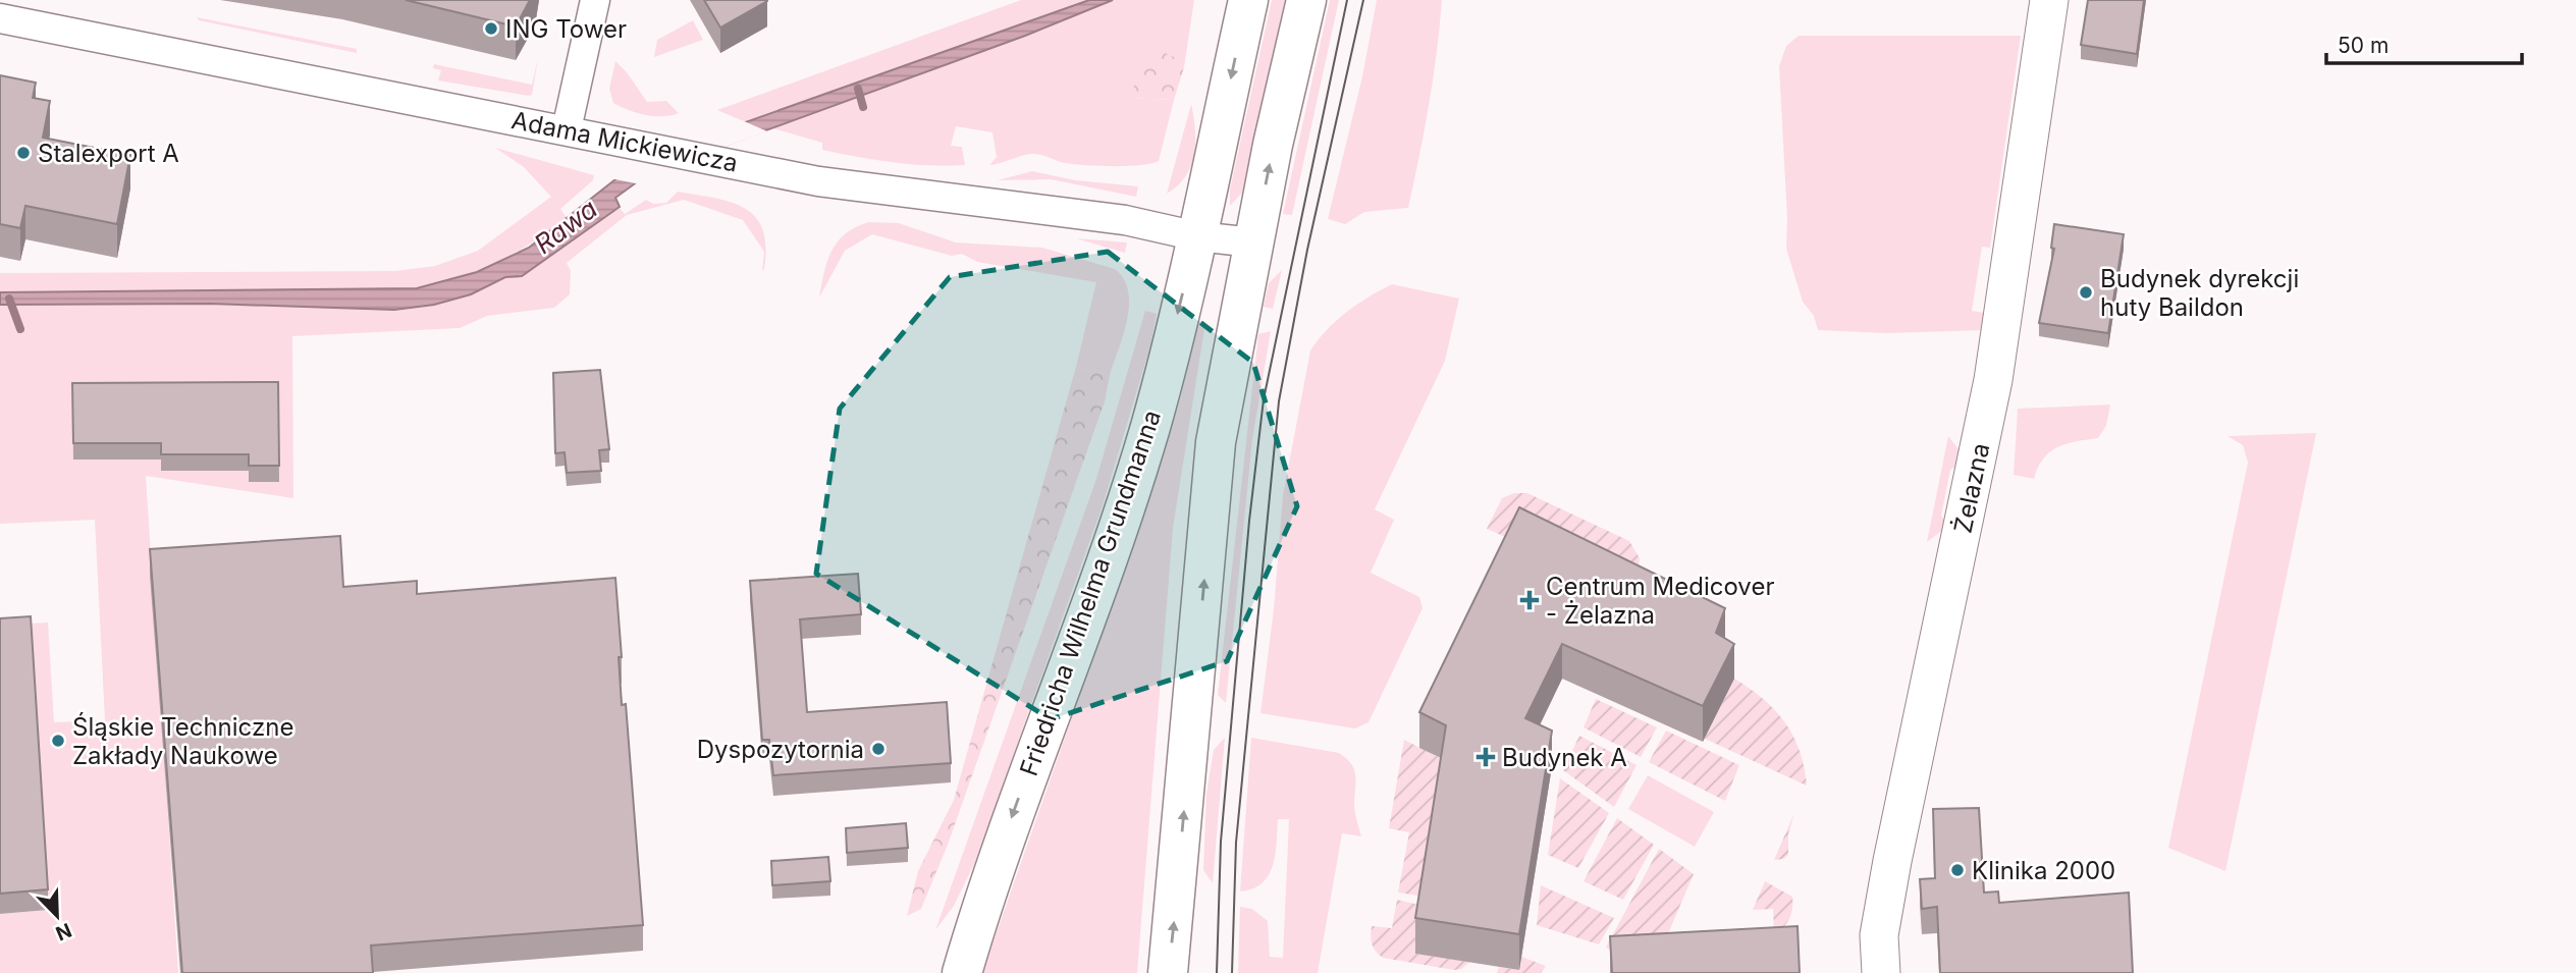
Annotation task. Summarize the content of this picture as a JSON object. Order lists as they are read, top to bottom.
{
  "streets": {
    "main road": ["Friedricha Wilhelma Grundmanna"],
    "street": ["Adama Mickiewicza", "Żelazna"]
  },
  "crossings": [
    ["Adama Mickiewicza", "Friedricha Wilhelma Grundmanna"]
  ],
  "water": ["Rawa"],
  "places": {
    "other": [
      "ING Tower",
      "Stalexport A",
      "Budynek dyrekcji huty Baildon",
      "Śląskie Techniczne Zakłady Naukowe",
      "Dyspozytornia",
      "Klinika 2000"
    ],
    "health": ["Centrum Medicover - Żelazna", "Budynek A"]
  },
  "scale_bar": "50 m",
  "north": "bottom right"
}
